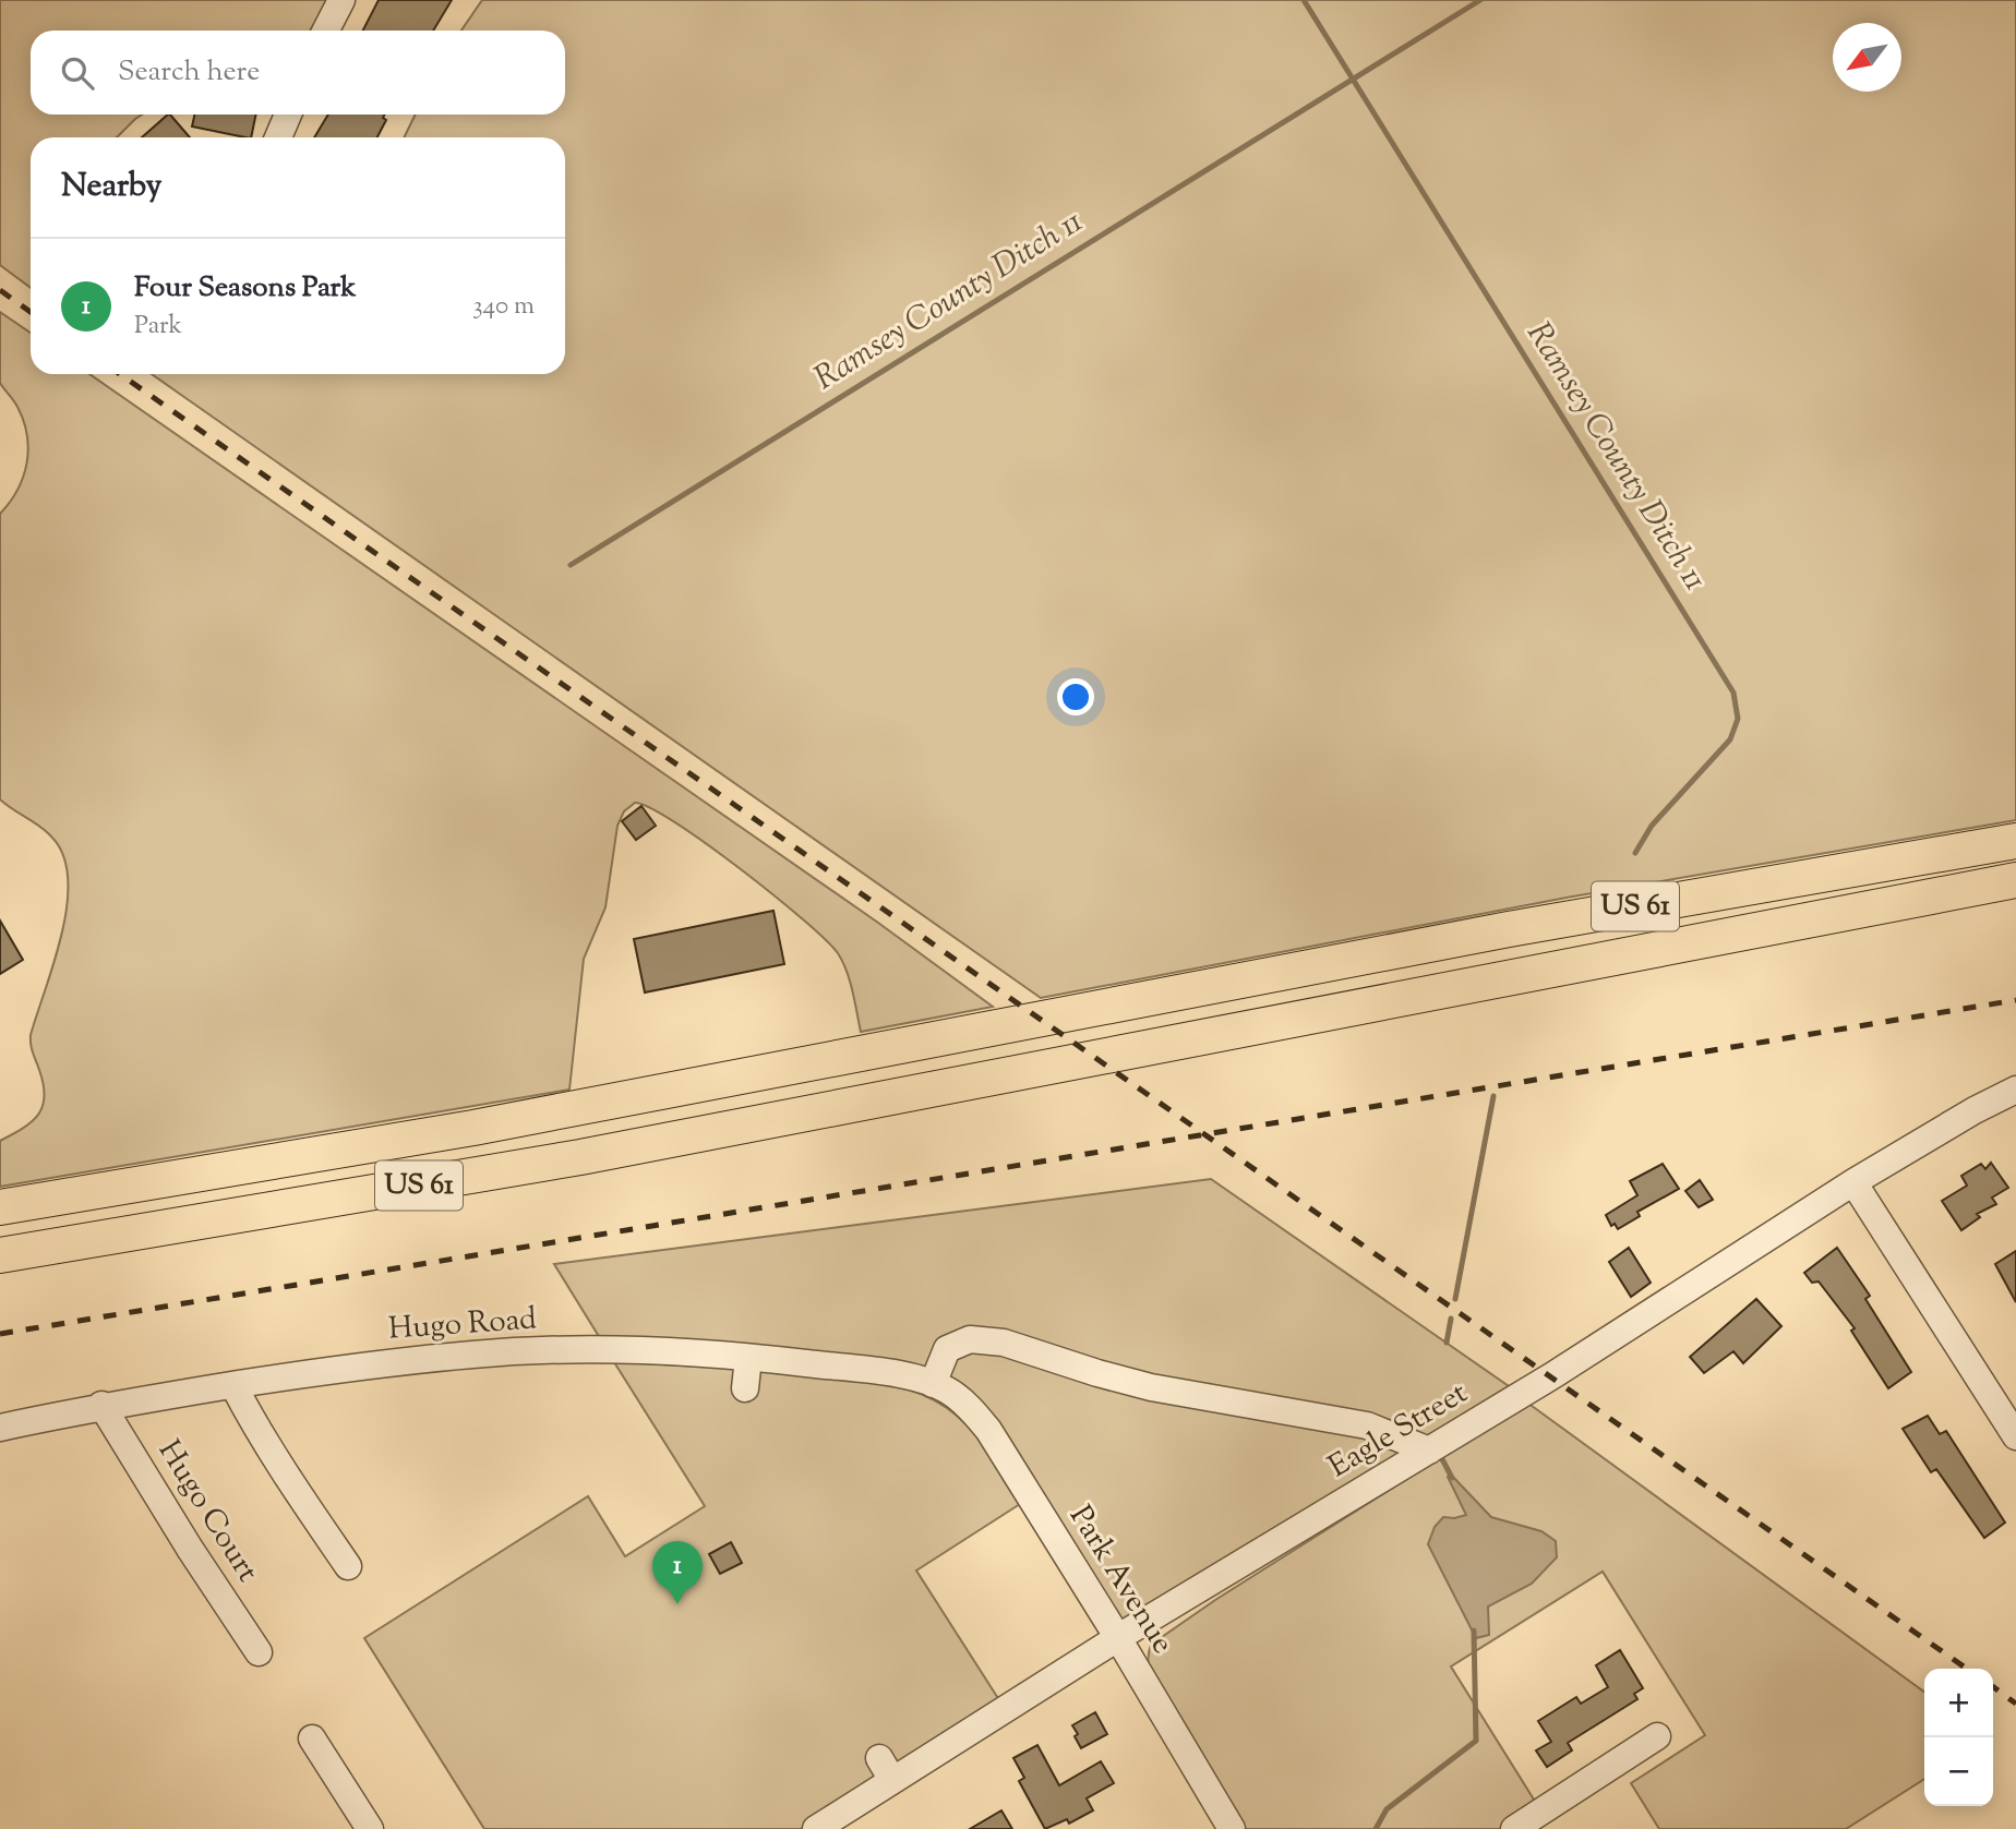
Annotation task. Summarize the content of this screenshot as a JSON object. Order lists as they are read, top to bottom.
{
  "streets": {
    "main road": ["US 61"],
    "street": [
      "Hugo Road",
      "Eagle Street",
      "Hugo Court",
      "Park Avenue"
    ]
  },
  "crossings": [
    ["Hugo Road", "Hugo Court"],
    ["Hugo Road", "Park Avenue"],
    ["Eagle Street", "Park Avenue"]
  ],
  "water": ["Ramsey County Ditch 11"],
  "north": "bottom left",
  "page": {
    "search": "Search here",
    "heading": "Nearby",
    "list": [
      {
        "mark": "1",
        "name": "Four Seasons Park",
        "note": "Park",
        "value": "340 m"
      }
    ],
    "pins": "1",
    "map_buttons": ["+", "−"]
  }
}
